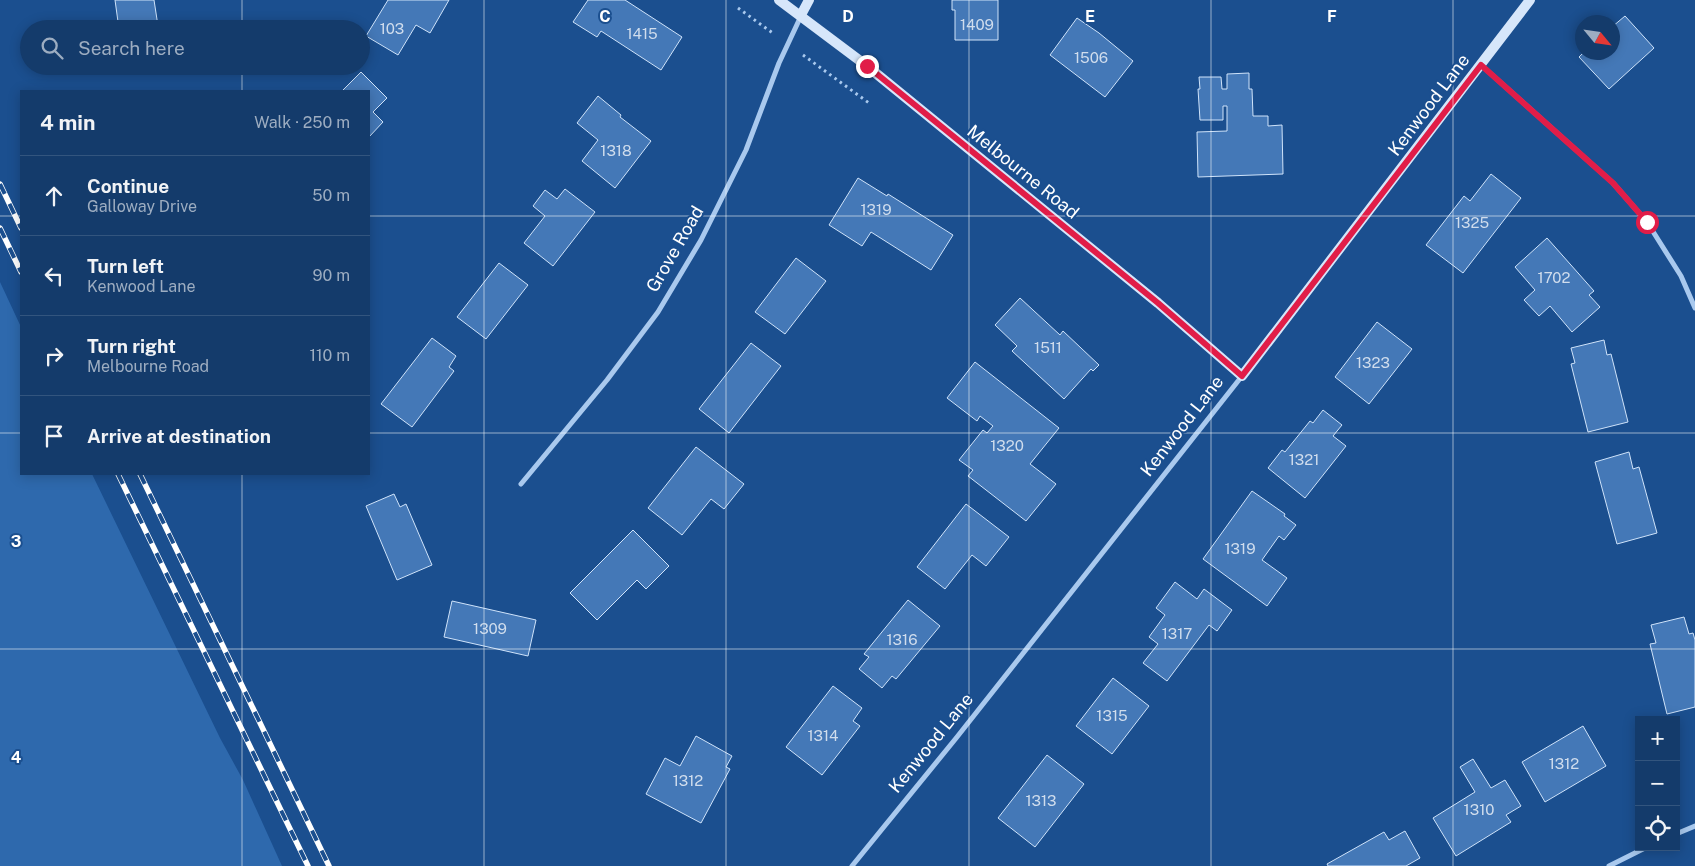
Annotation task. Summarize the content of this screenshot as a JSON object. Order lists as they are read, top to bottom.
{
  "streets": {
    "street": ["Kenwood Lane", "Melbourne Road", "Grove Road"]
  },
  "crossings": [
    ["Kenwood Lane", "Melbourne Road"],
    ["Melbourne Road", "Grove Road"]
  ],
  "house_numbers": [
    "1409",
    "103",
    "1415",
    "1506",
    "1318",
    "1319",
    "1325",
    "1702",
    "1511",
    "1323",
    "1320",
    "1321",
    "1319",
    "1309",
    "1317",
    "1316",
    "1315",
    "1314",
    "1312",
    "1312",
    "1313",
    "1310"
  ],
  "north": "bottom right",
  "page": {
    "search": "Search here",
    "heading": ["4 min", "Walk · 250 m"],
    "list": [
      ["Continue", "Galloway Drive", "50 m"],
      ["Turn left", "Kenwood Lane", "90 m"],
      ["Turn right", "Melbourne Road", "110 m"],
      "Arrive at destination"
    ],
    "map_buttons": ["+", "−"]
  },
  "grid": {
    "columns": [
      "C",
      "D",
      "E",
      "F"
    ],
    "rows": ["3", "4"]
  }
}
